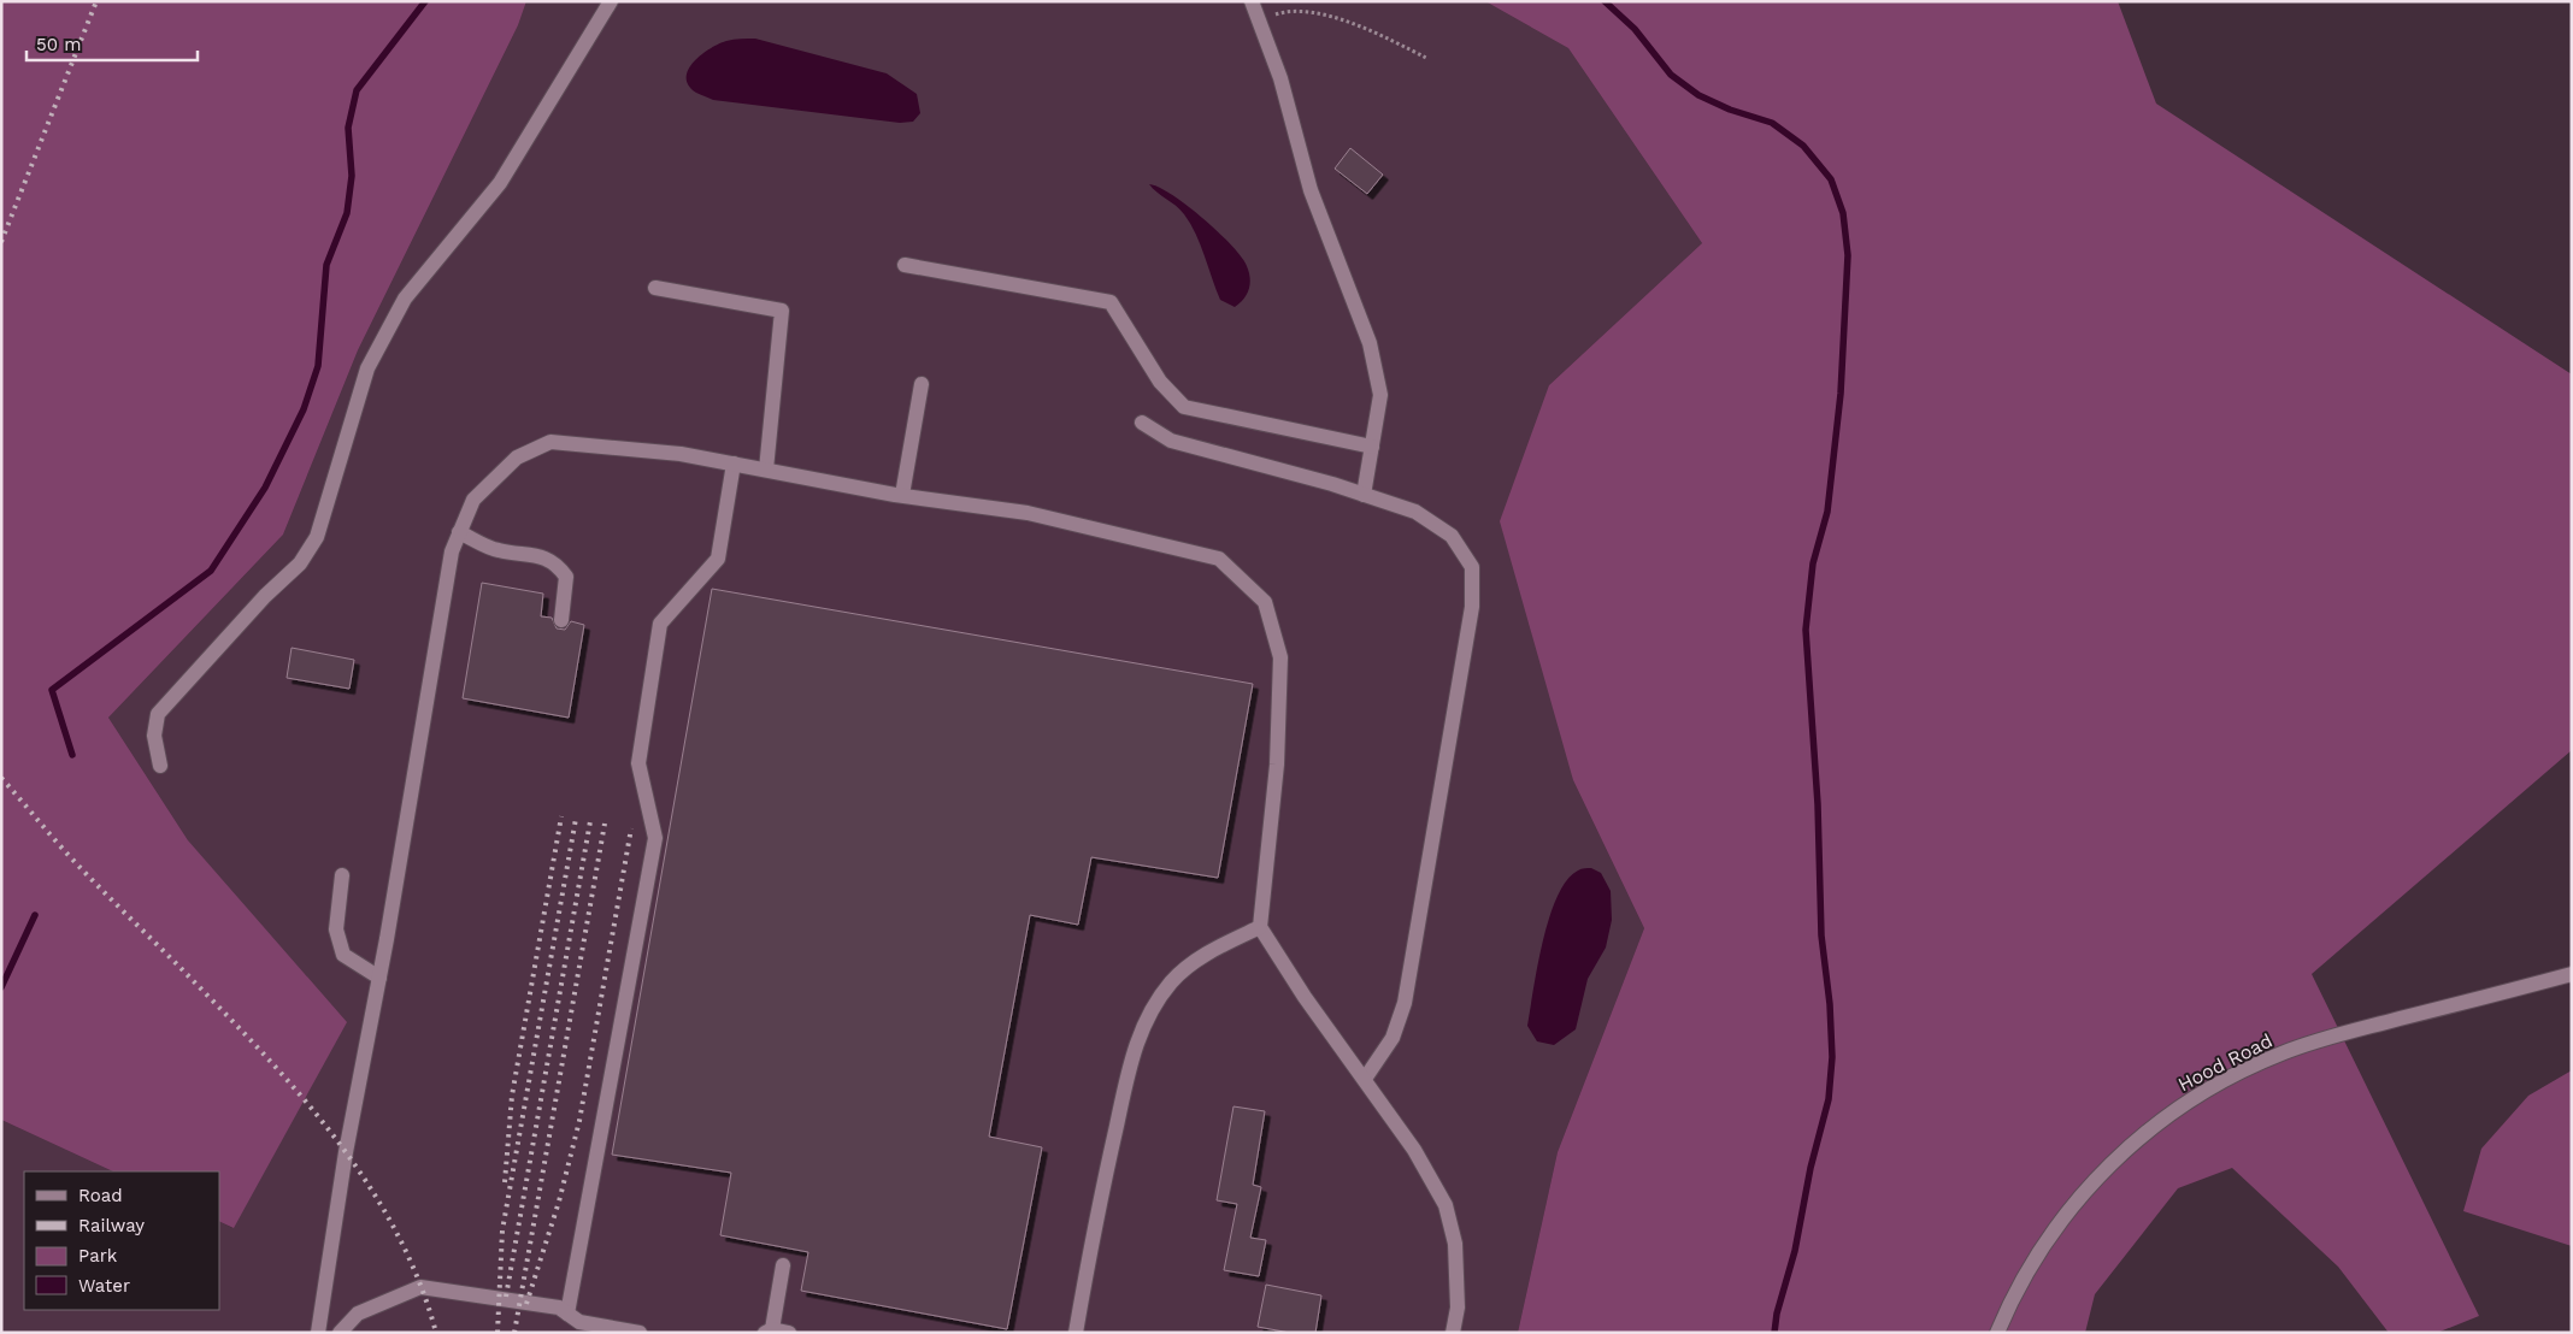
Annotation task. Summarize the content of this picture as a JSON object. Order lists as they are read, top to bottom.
{
  "streets": {
    "street": ["Hood Road"]
  },
  "legend": [
    "Road",
    "Railway",
    "Park",
    "Water"
  ],
  "scale_bar": "50 m"
}
